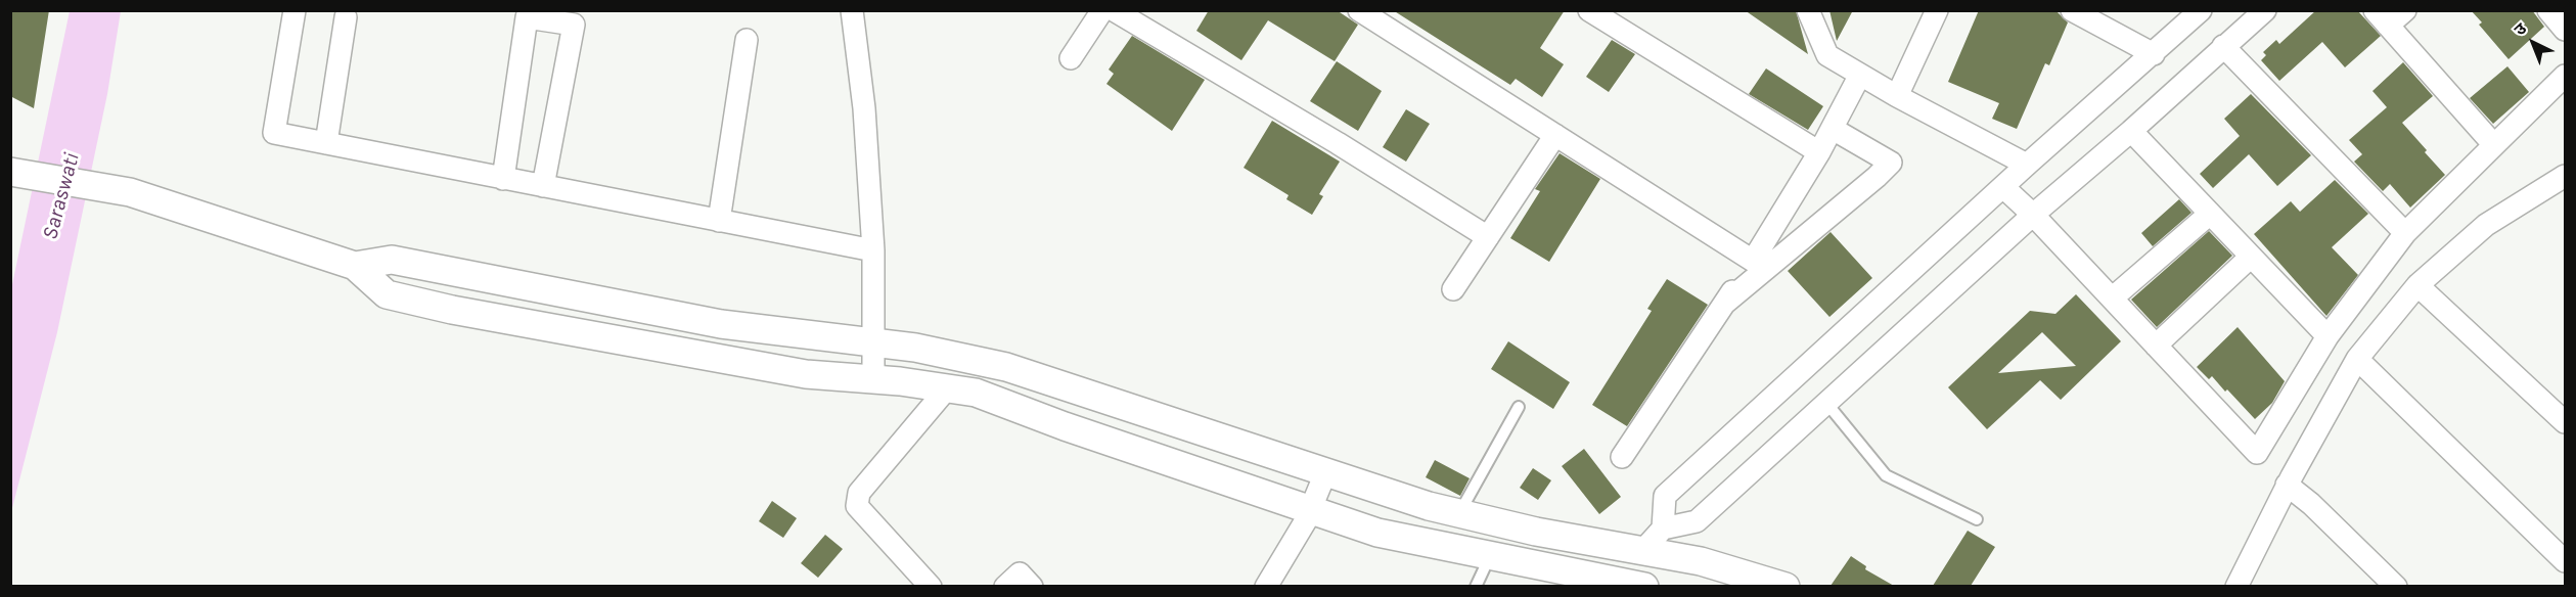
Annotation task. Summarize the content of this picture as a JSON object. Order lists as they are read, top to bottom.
{
  "water": ["Saraswati"],
  "north": "top left"
}
